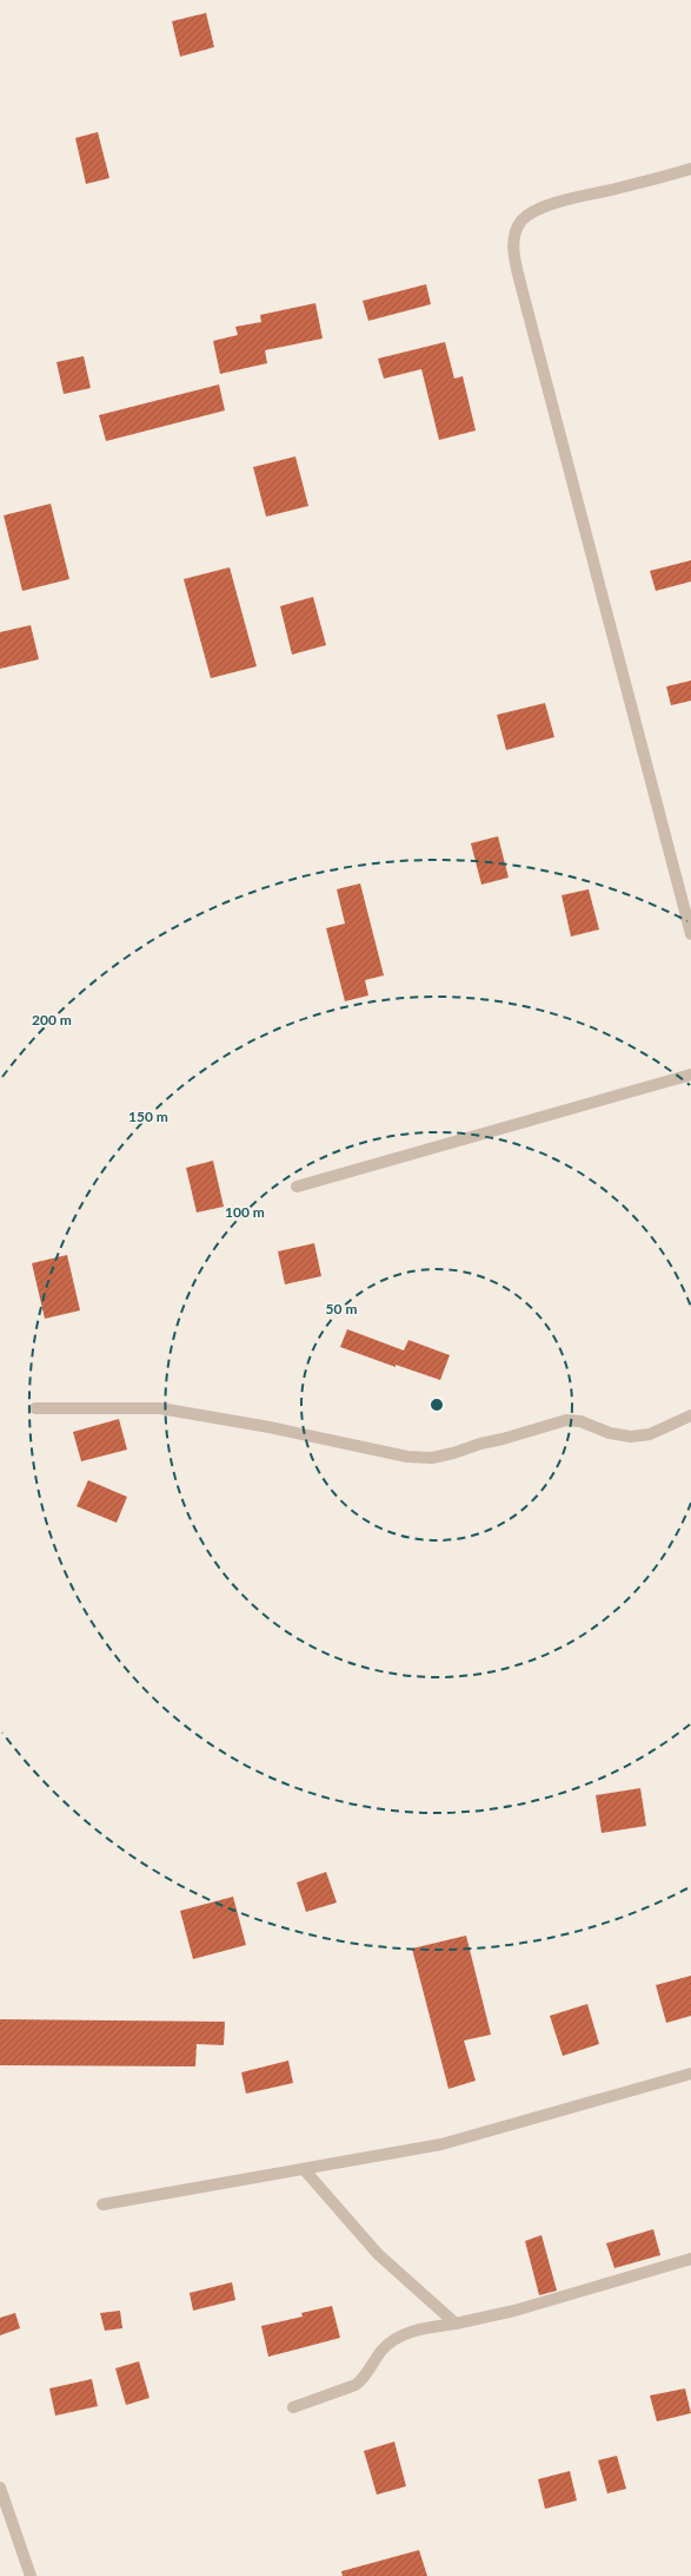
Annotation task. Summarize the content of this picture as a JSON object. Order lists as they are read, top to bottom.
{
  "rings": [
    "200 m",
    "150 m",
    "100 m",
    "50 m"
  ]
}
